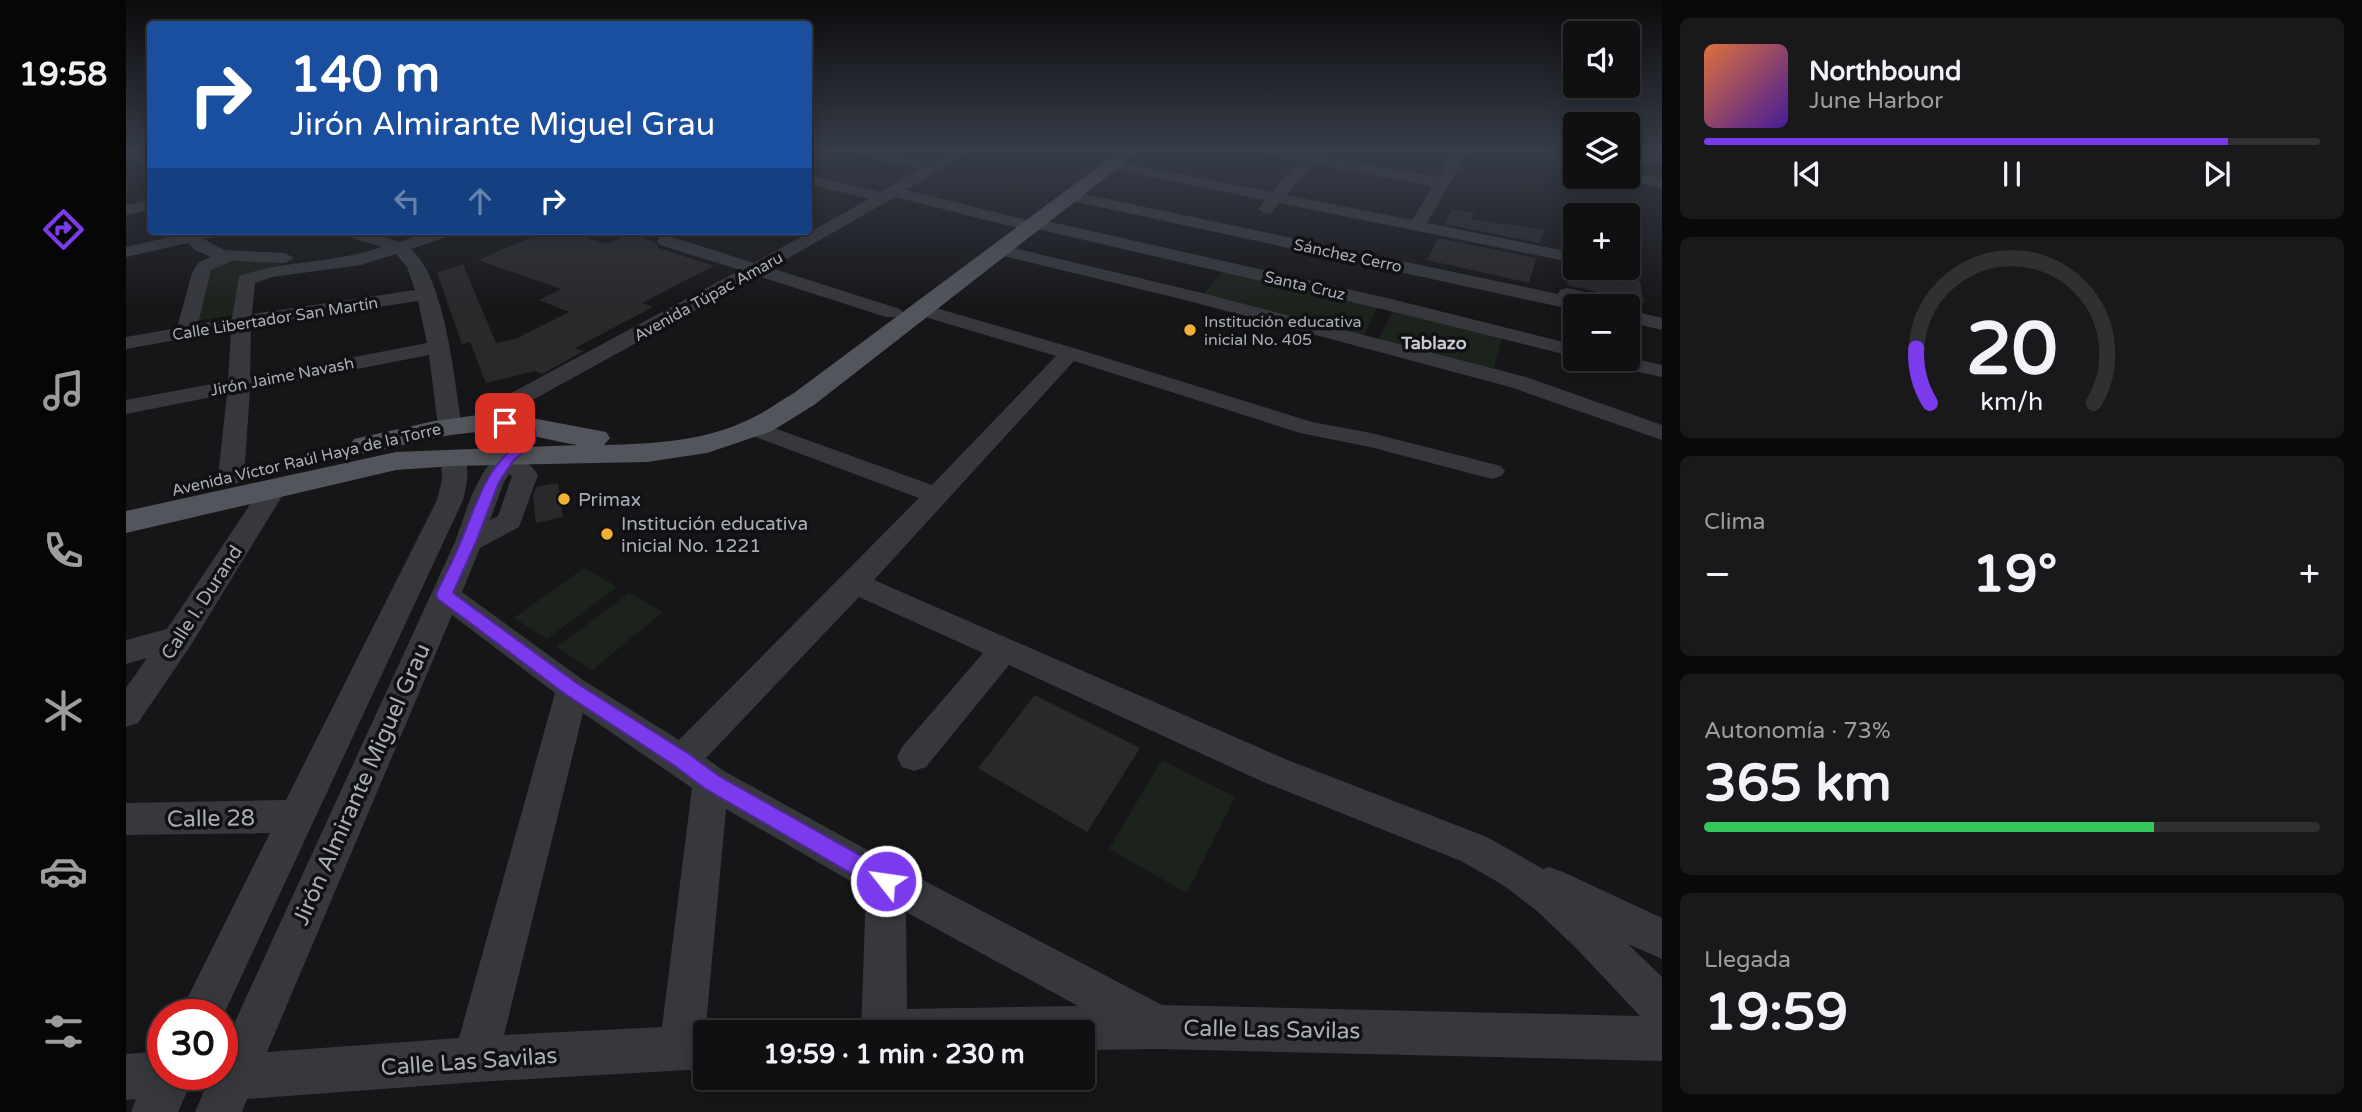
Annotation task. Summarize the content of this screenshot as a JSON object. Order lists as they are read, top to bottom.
{
  "streets": {
    "main road": ["Avenida Víctor Raúl Haya de la Torre"],
    "street": [
      "Sánchez Cerro",
      "Santa Cruz",
      "Avenida Túpac Amaru",
      "Calle Libertador San Martín",
      "Jirón Jaime Navash",
      "Calle I. Durand",
      "Jirón Almirante Miguel Grau",
      "Calle 28",
      "Calle Las Savilas"
    ]
  },
  "crossings": [
    ["Santa Cruz", "Avenida Víctor Raúl Haya de la Torre"],
    ["Avenida Túpac Amaru", "Avenida Víctor Raúl Haya de la Torre"],
    ["Calle Libertador San Martín", "Jirón Almirante Miguel Grau"],
    ["Jirón Jaime Navash", "Jirón Almirante Miguel Grau"],
    ["Avenida Víctor Raúl Haya de la Torre", "Calle I. Durand"],
    ["Avenida Víctor Raúl Haya de la Torre", "Jirón Almirante Miguel Grau"],
    ["Jirón Almirante Miguel Grau", "Calle 28"],
    ["Jirón Almirante Miguel Grau", "Calle Las Savilas"]
  ],
  "districts": ["Tablazo"],
  "places": ["Institución educativa inicial No. 405", "Primax", "Institución educativa inicial No. 1221"],
  "page": {
    "tabs": "19:58",
    "map_buttons": ["+", "−"],
    "turn": ["140 m", "Jirón Almirante Miguel Grau"],
    "song": ["Northbound", "June Harbor"],
    "tile": [
      "Clima",
      ["Autonomía · 73%", "365 km"],
      ["Llegada", "19:59"]
    ],
    "heat": ["−", "19°", "+"],
    "limit": "30",
    "trip": "19:59 · 1 min · 230 m",
    "gauge": ["20", "km/h"]
  }
}
